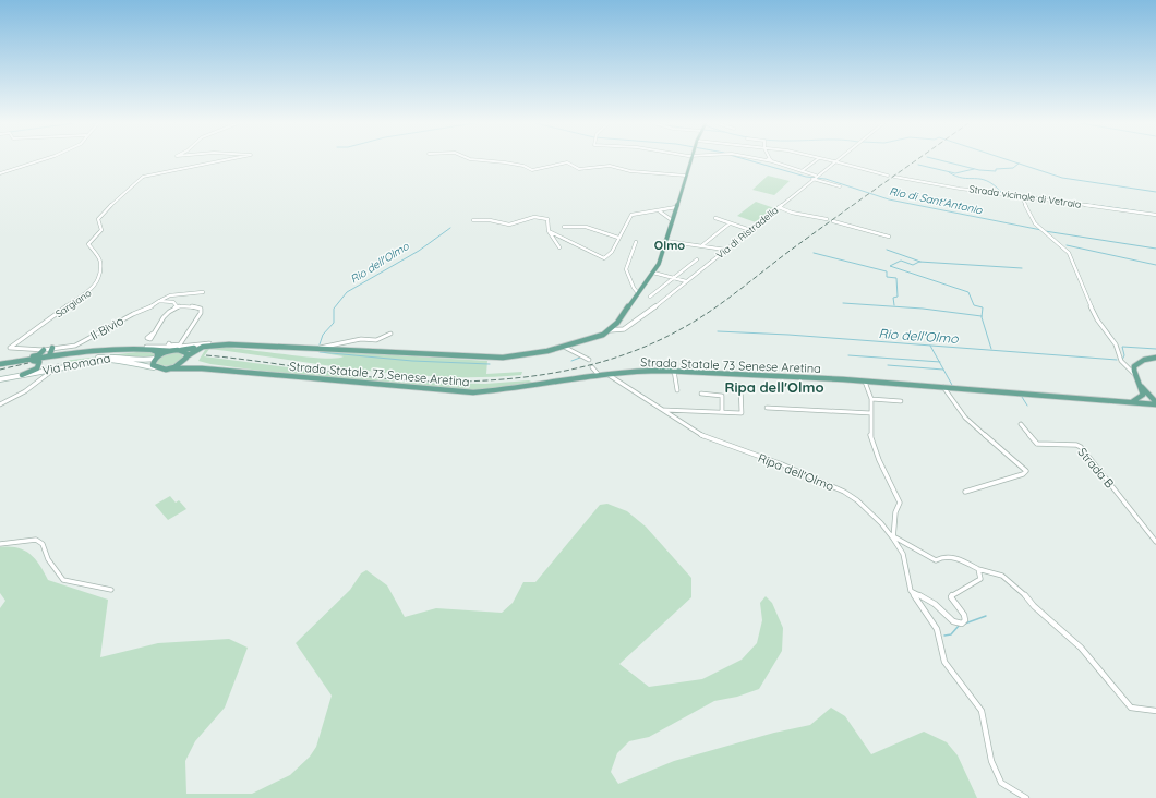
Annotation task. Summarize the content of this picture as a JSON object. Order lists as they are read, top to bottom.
{
  "streets": {
    "main road": ["Via Romana", "Strada Statale 73 Senese Aretina"],
    "street": [
      "Strada vicinale di Vetraia",
      "Via di Ristradella",
      "Sargiano",
      "Il Bivio",
      "Strada B",
      "Ripa dell'Olmo"
    ]
  },
  "crossings": [
    ["Sargiano", "Il Bivio"],
    ["Via Romana", "Strada Statale 73 Senese Aretina"],
    ["Strada Statale 73 Senese Aretina", "Ripa dell'Olmo"]
  ],
  "districts": ["Olmo", "Ripa dell'Olmo"],
  "water": ["Rio di Sant'Antonio", "Rio dell'Olmo"]
}
